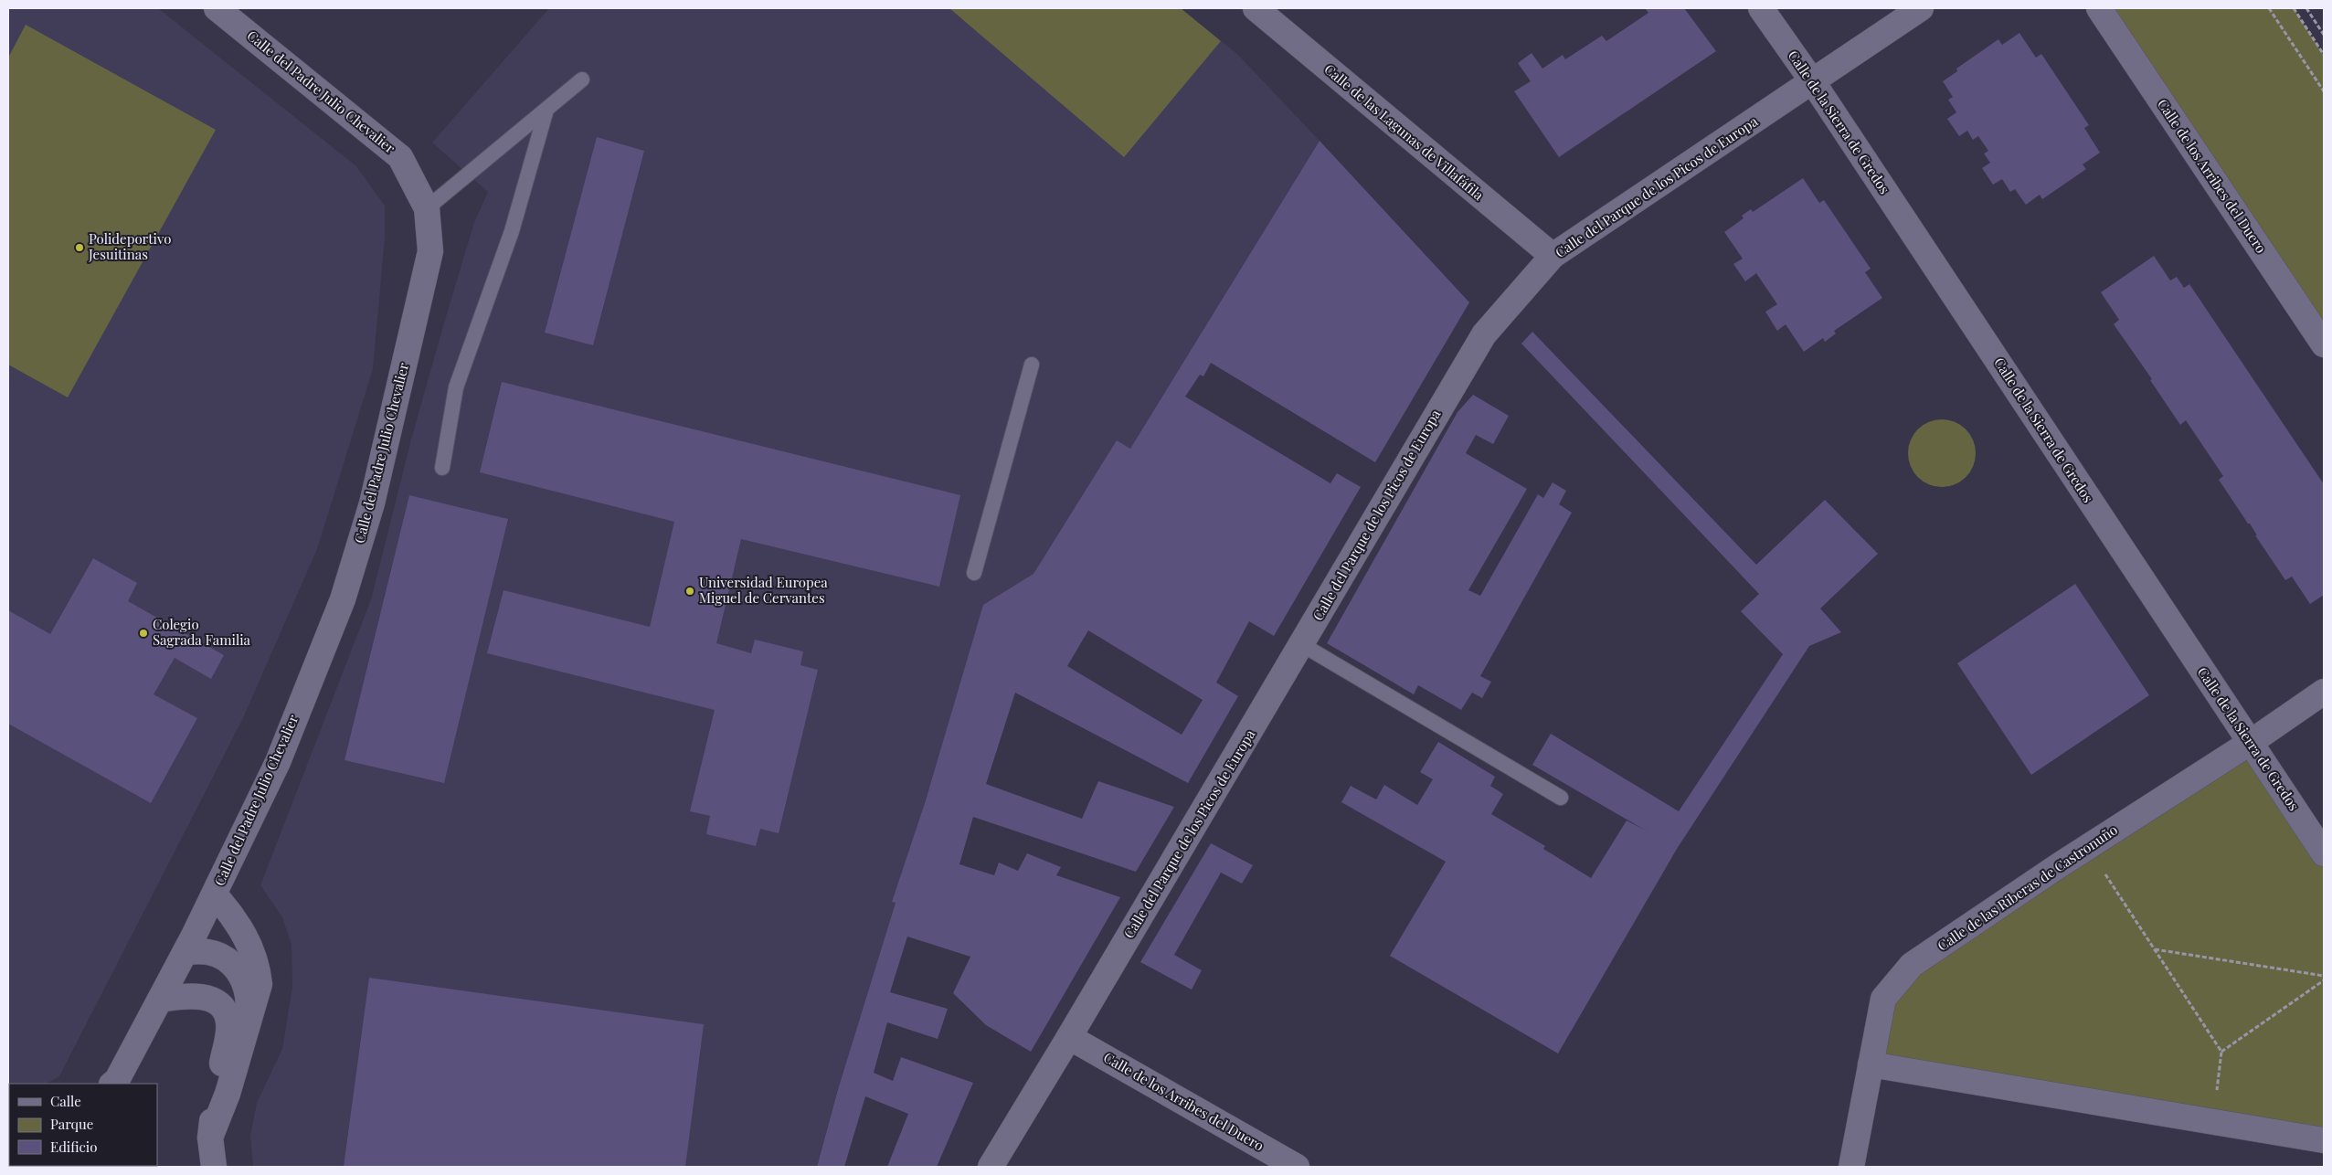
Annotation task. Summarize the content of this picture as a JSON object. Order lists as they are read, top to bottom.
{
  "streets": {
    "street": [
      "Calle del Padre Julio Chevalier",
      "Calle de la Sierra de Gredos",
      "Calle de las Lagunas de Villafáfila",
      "Calle de los Arribes del Duero",
      "Calle del Parque de los Picos de Europa",
      "Calle de las Riberas de Castronuño"
    ]
  },
  "crossings": [
    ["Calle de la Sierra de Gredos", "Calle del Parque de los Picos de Europa"],
    ["Calle de la Sierra de Gredos", "Calle de las Riberas de Castronuño"],
    ["Calle de las Lagunas de Villafáfila", "Calle del Parque de los Picos de Europa"],
    ["Calle de los Arribes del Duero", "Calle del Parque de los Picos de Europa"]
  ],
  "places": ["Polideportivo Jesuitinas", "Universidad Europea Miguel de Cervantes", "Colegio Sagrada Familia"],
  "legend": ["Calle", "Parque", "Edificio"]
}
